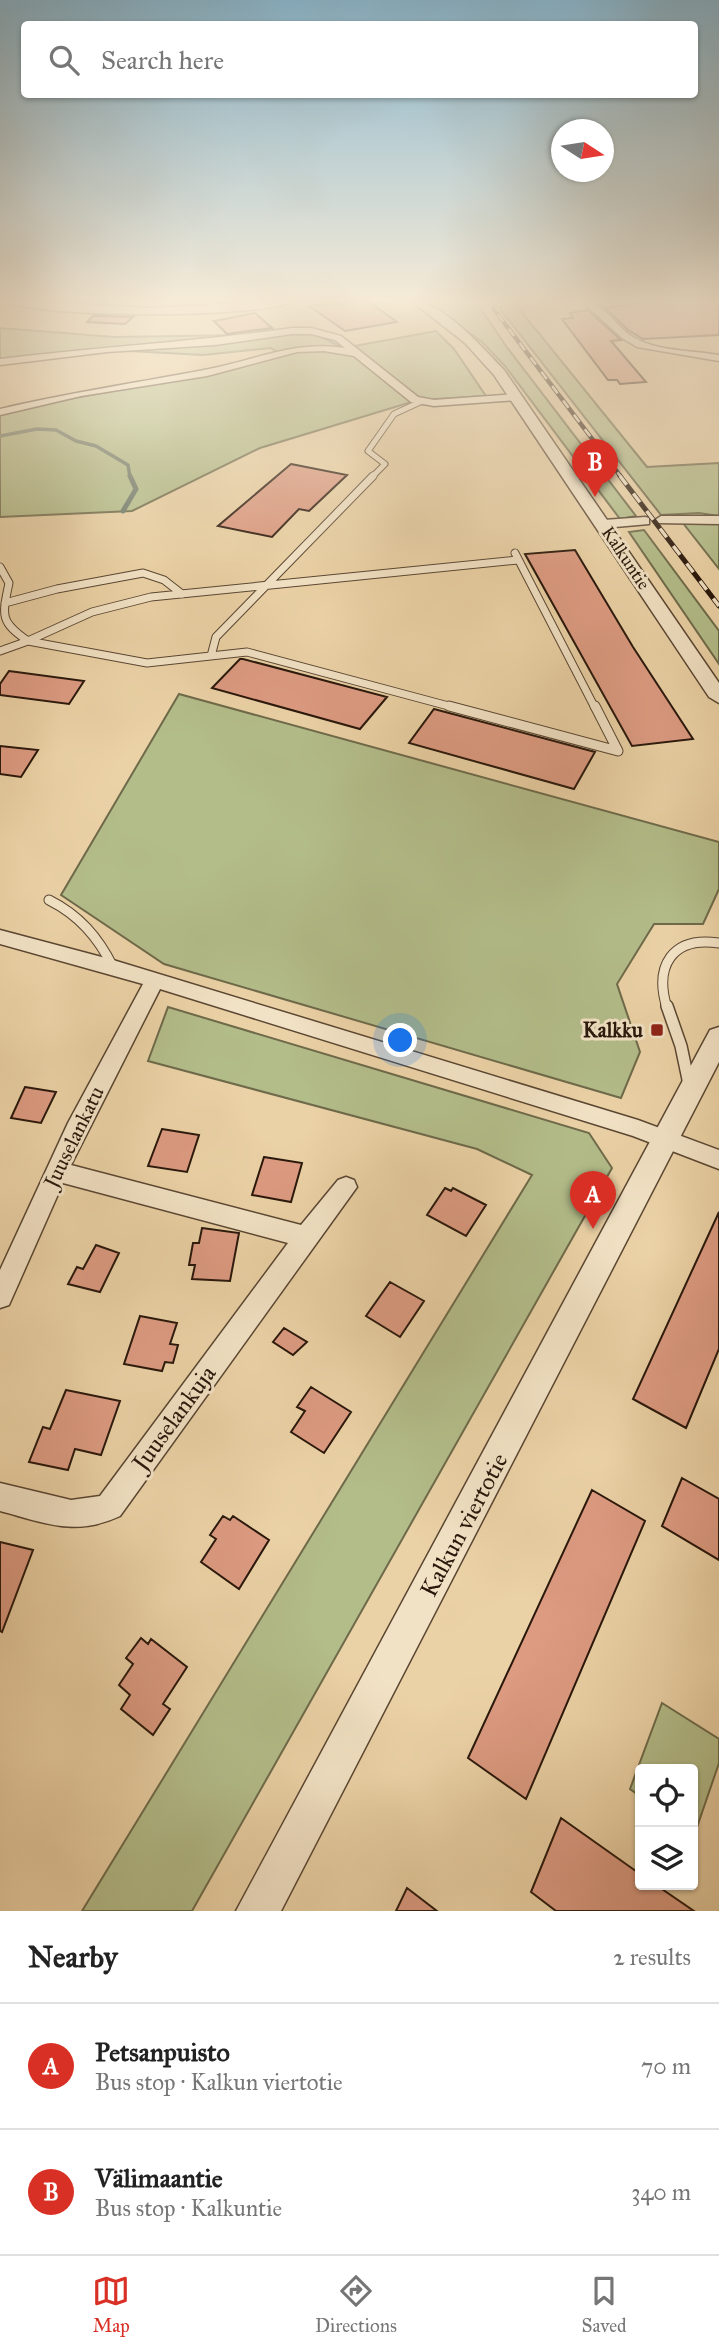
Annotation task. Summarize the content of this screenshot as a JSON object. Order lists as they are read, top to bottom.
{
  "streets": {
    "street": [
      "Kalkuntie",
      "Juuselankatu",
      "Juuselankuja",
      "Kalkun viertotie"
    ]
  },
  "places": {
    "transit": ["Kalkku"]
  },
  "north": "right",
  "page": {
    "search": "Search here",
    "pins": ["B", "A"],
    "heading": ["Nearby", "2 results"],
    "list": [
      {
        "mark": "A",
        "name": "Petsanpuisto",
        "note": "Bus stop · Kalkun viertotie",
        "value": "70 m"
      },
      {
        "mark": "B",
        "name": "Välimaantie",
        "note": "Bus stop · Kalkuntie",
        "value": "340 m"
      }
    ],
    "nav": ["Map", "Directions", "Saved"]
  }
}
